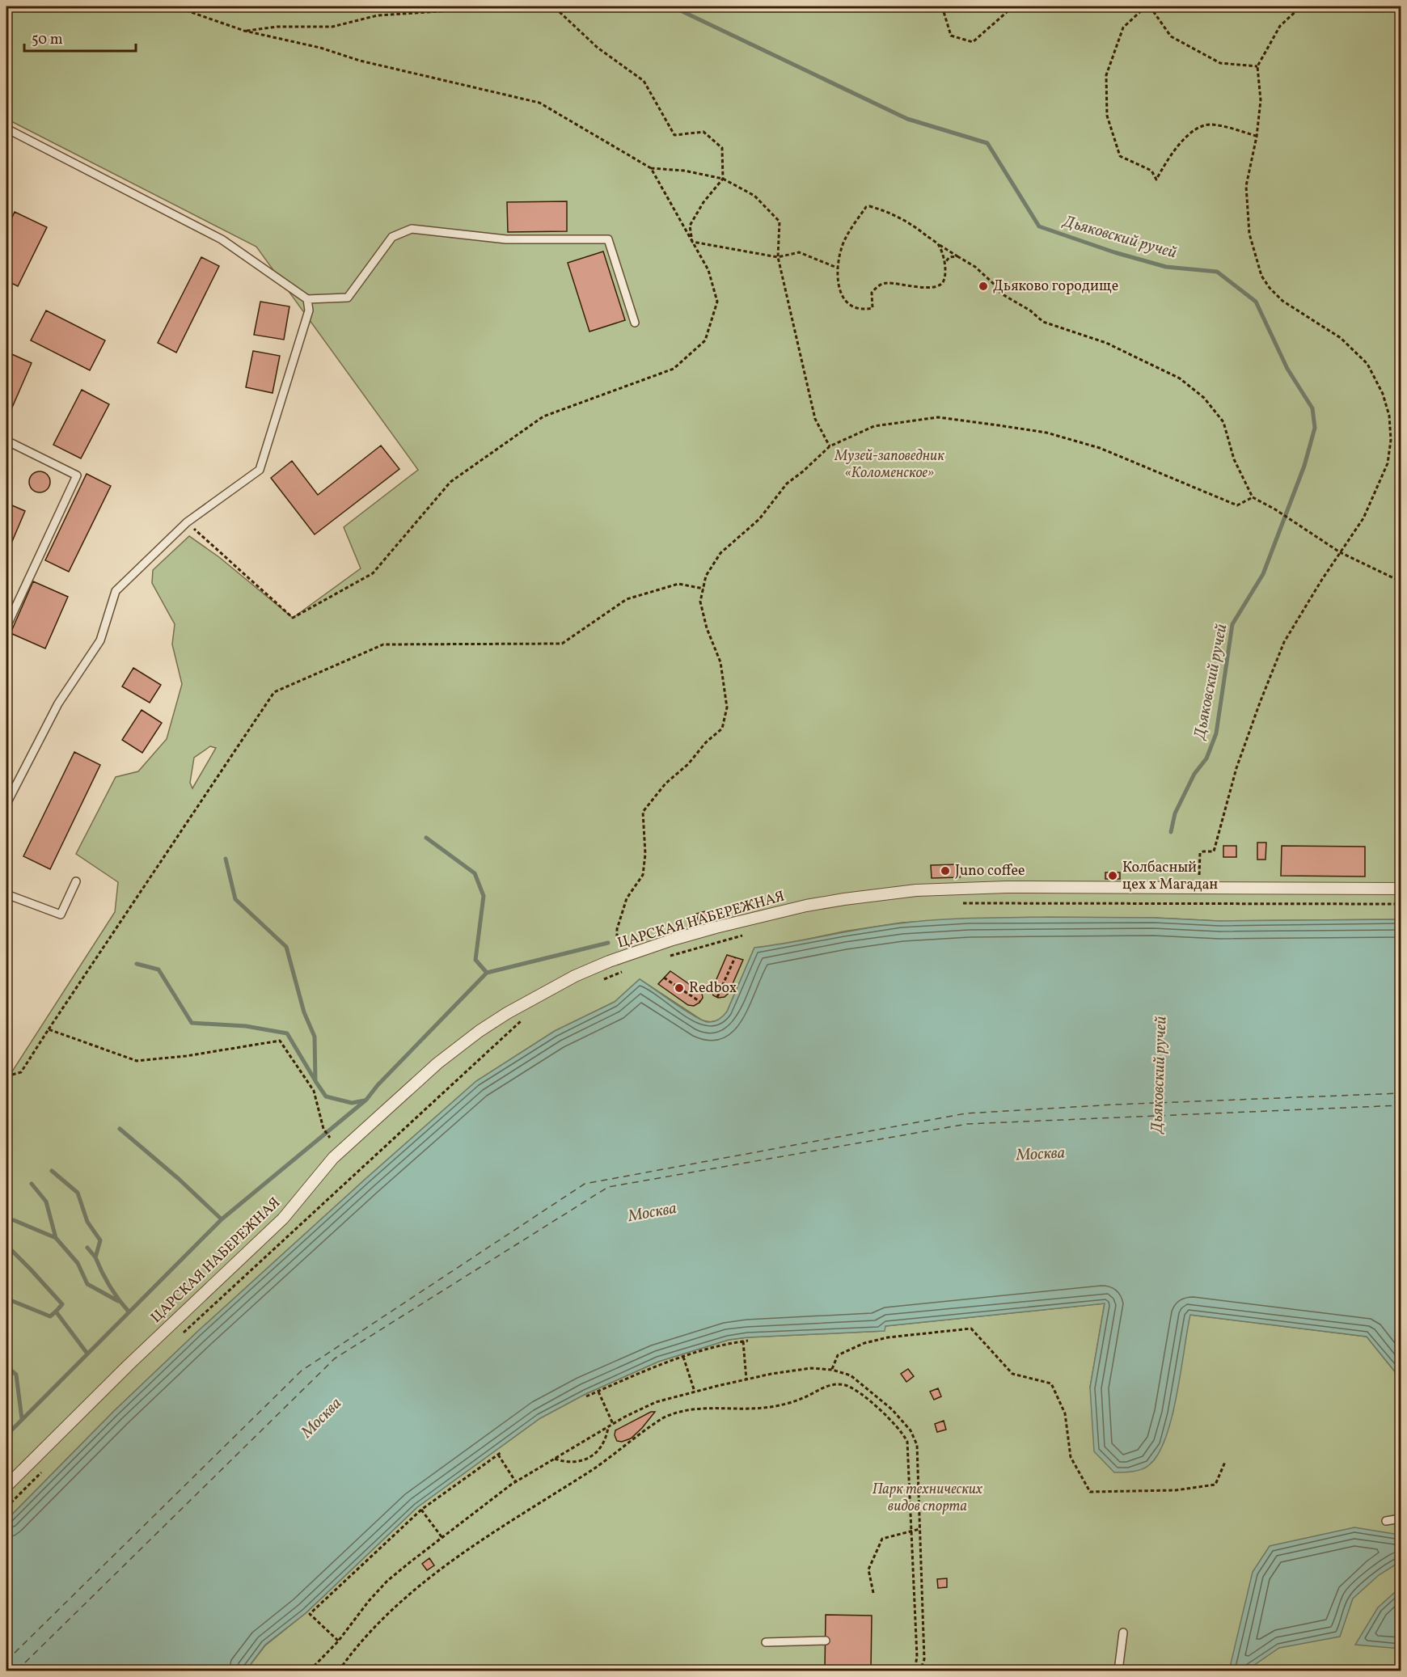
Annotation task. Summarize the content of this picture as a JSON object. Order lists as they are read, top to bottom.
{
  "streets": {
    "street": ["ЦАРСКАЯ НАБЕРЕЖНАЯ"]
  },
  "water": ["Дьяковский ручей", "Москва"],
  "parks": ["Музей-заповедник «Коломенское»", "Парк технических видов спорта"],
  "places": [
    "Дьяково городище",
    "Juno coffee",
    "Колбасный цех x Магадан",
    "Redbox"
  ],
  "scale_bar": "50 m"
}
